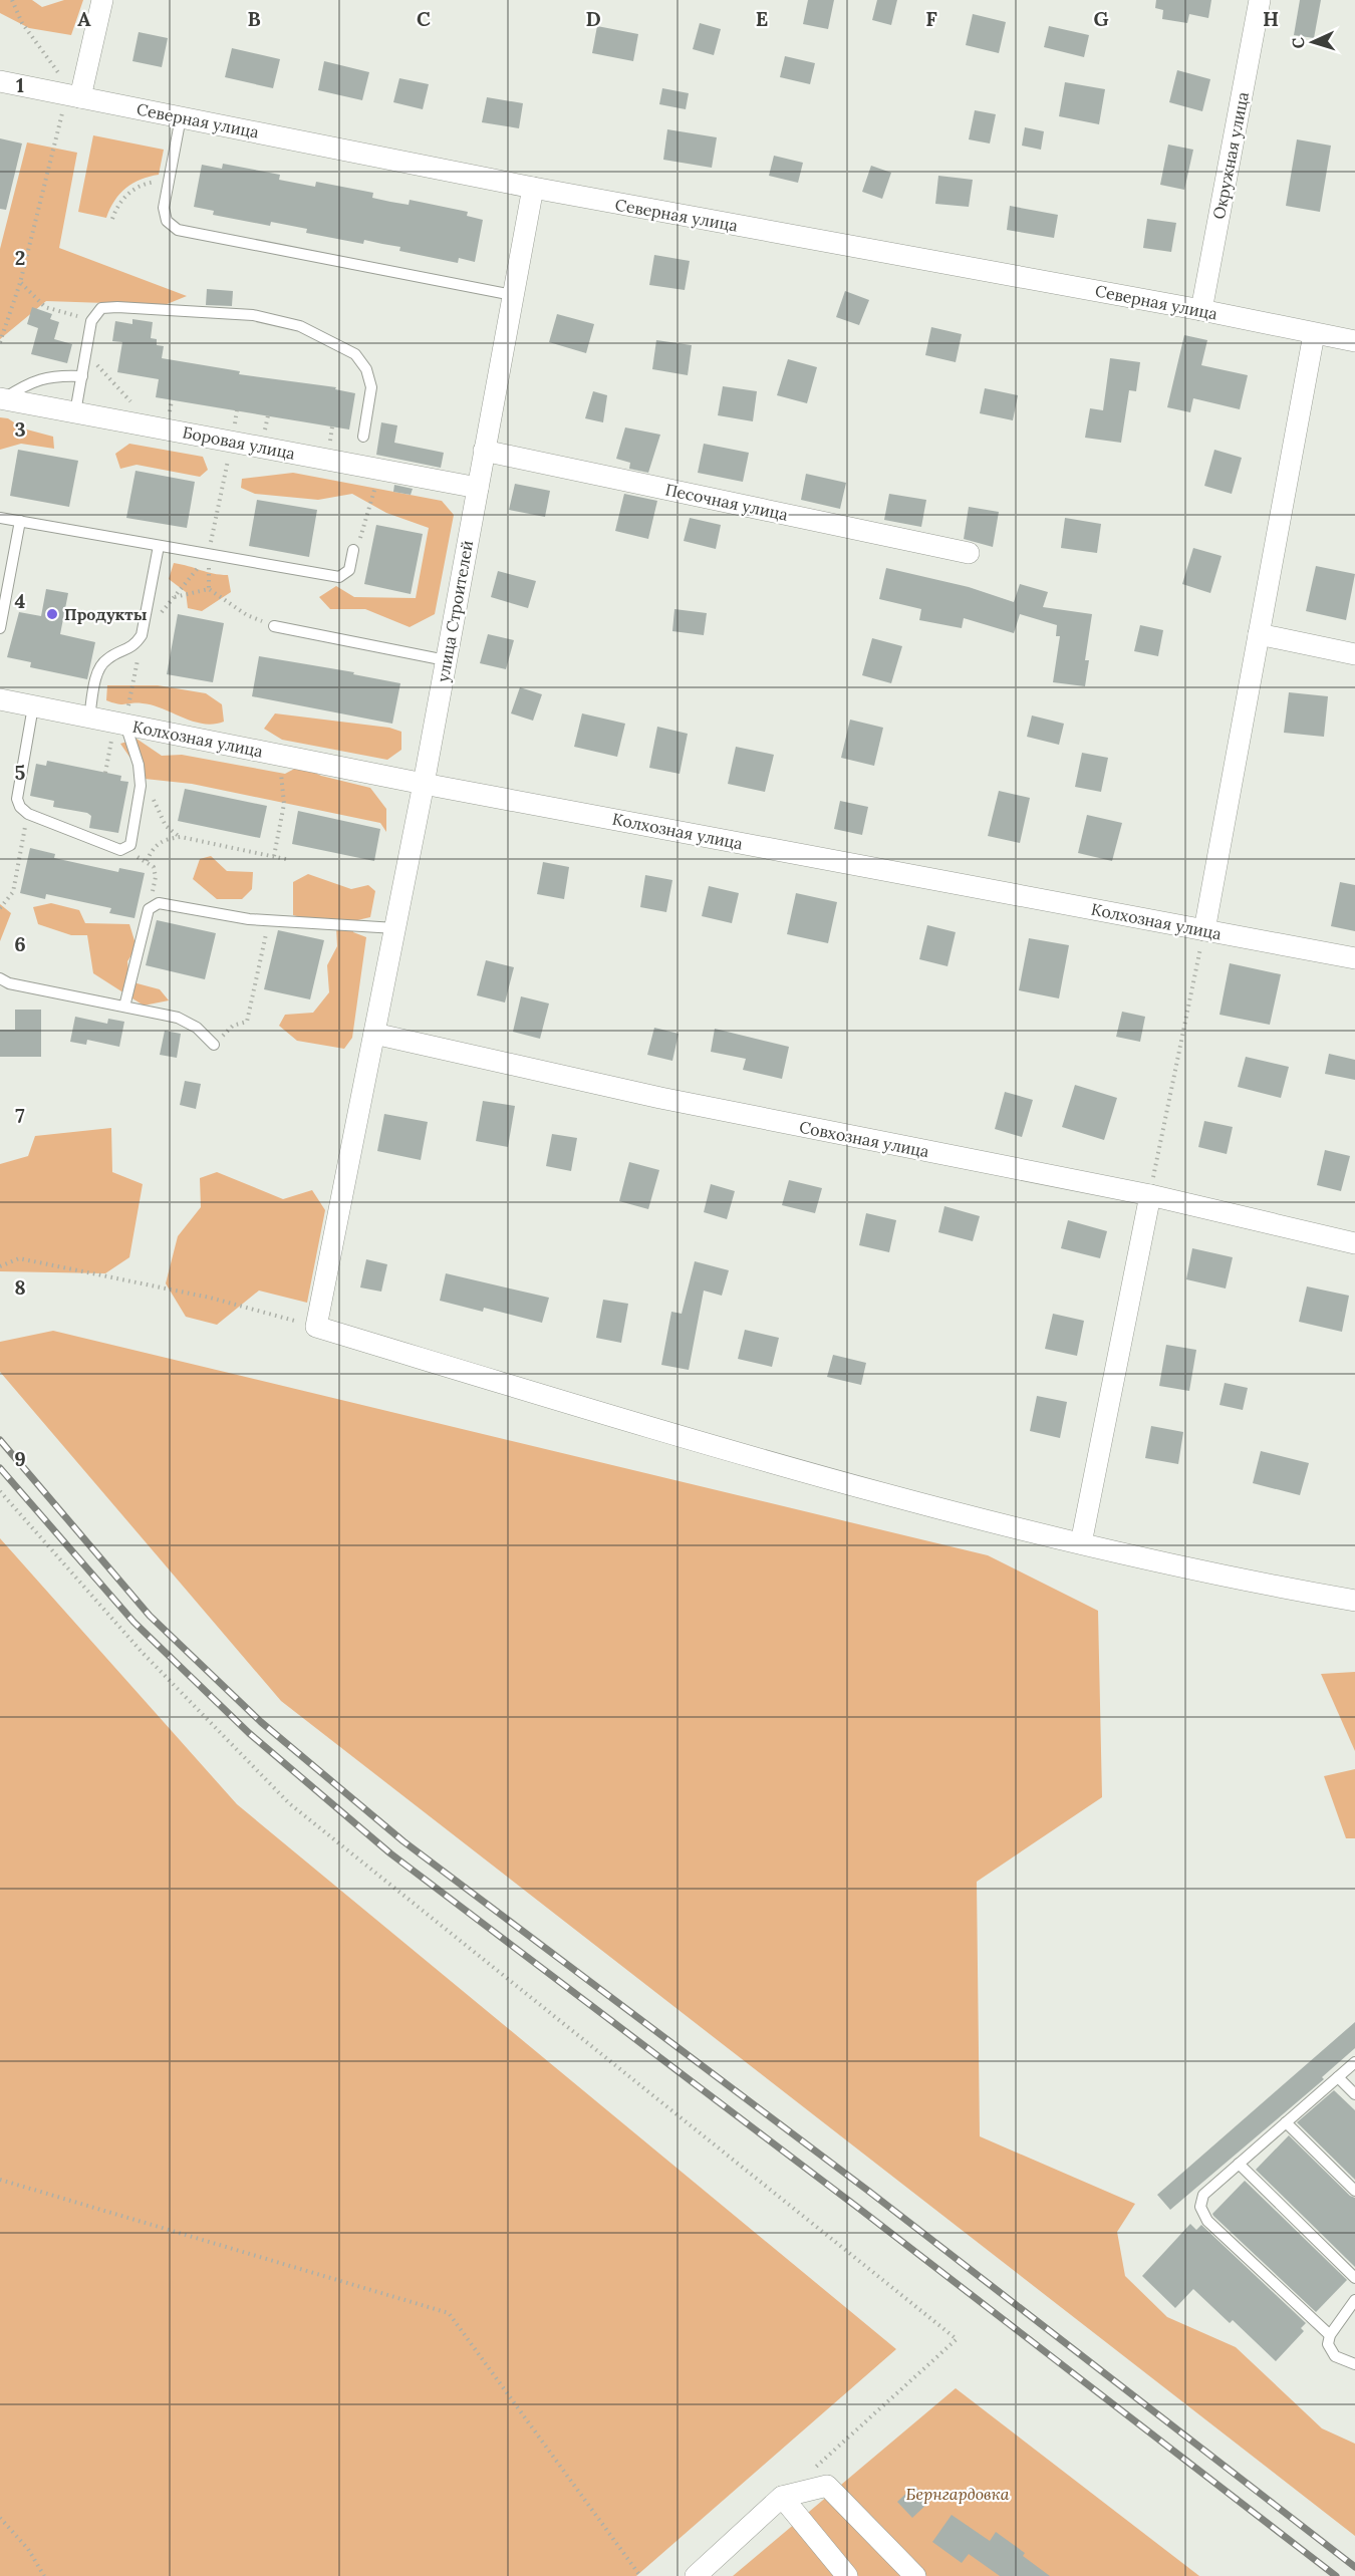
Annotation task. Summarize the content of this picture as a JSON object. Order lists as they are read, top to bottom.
{
  "streets": {
    "street": [
      "Северная улица",
      "Окружная улица",
      "Боровая улица",
      "Песочная улица",
      "улица Строителей",
      "Колхозная улица",
      "Совхозная улица"
    ]
  },
  "crossings": [
    ["Северная улица", "Окружная улица"],
    ["Северная улица", "улица Строителей"],
    ["Боровая улица", "улица Строителей"],
    ["Песочная улица", "улица Строителей"],
    ["улица Строителей", "Колхозная улица"],
    ["улица Строителей", "Совхозная улица"]
  ],
  "parks": ["Бернгардовка"],
  "places": ["Продукты"],
  "north": "left",
  "grid": {
    "columns": [
      "A",
      "B",
      "C",
      "D",
      "E",
      "F",
      "G",
      "H"
    ],
    "rows": [
      "1",
      "2",
      "3",
      "4",
      "5",
      "6",
      "7",
      "8",
      "9"
    ]
  }
}
